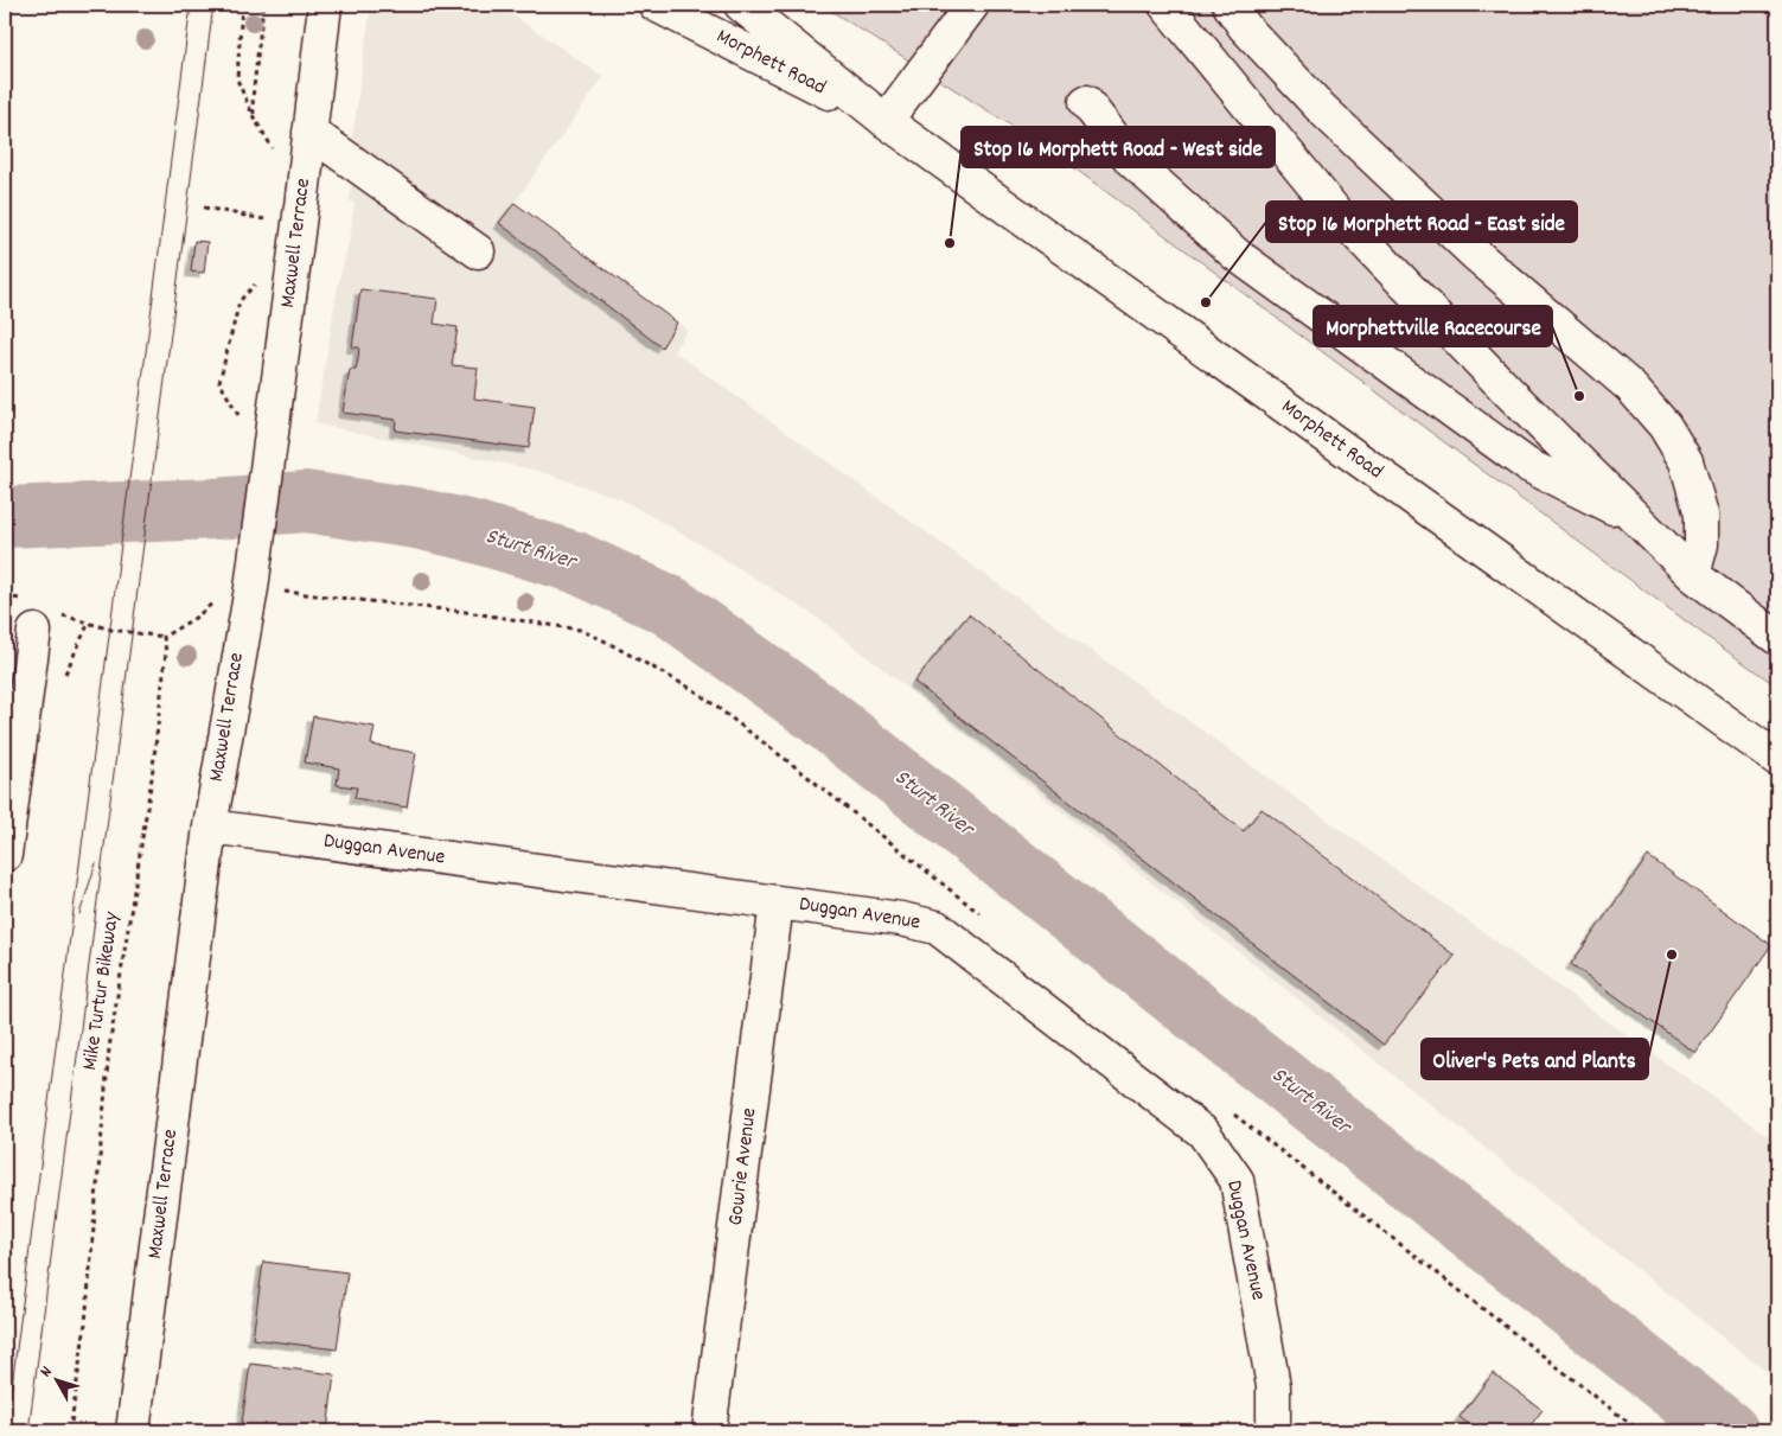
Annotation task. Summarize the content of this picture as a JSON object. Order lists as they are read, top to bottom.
{
  "streets": {
    "street": [
      "Morphett Road",
      "Maxwell Terrace",
      "Duggan Avenue",
      "Gowrie Avenue"
    ],
    "path": ["Mike Turtur Bikeway"]
  },
  "crossings": [
    ["Maxwell Terrace", "Duggan Avenue"],
    ["Duggan Avenue", "Gowrie Avenue"]
  ],
  "water": ["Sturt River"],
  "places": [
    "Stop 16 Morphett Road - West side",
    "Stop 16 Morphett Road - East side",
    "Morphettville Racecourse",
    "Oliver's Pets and Plants"
  ],
  "north": "top left"
}
